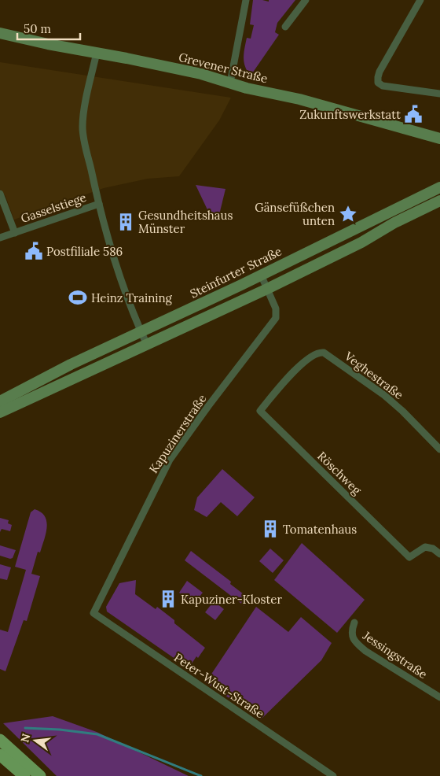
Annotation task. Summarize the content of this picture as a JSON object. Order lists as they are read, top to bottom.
{
  "streets": {
    "main road": ["Grevener Straße", "Steinfurter Straße"],
    "street": [
      "Gasselstiege",
      "Veghestraße",
      "Kapuzinerstraße",
      "Röschweg",
      "Jessingstraße",
      "Peter-Wust-Straße"
    ]
  },
  "crossings": [
    ["Steinfurter Straße", "Kapuzinerstraße"],
    ["Veghestraße", "Röschweg"],
    ["Kapuzinerstraße", "Peter-Wust-Straße"]
  ],
  "places": {
    "public building": ["Zukunftswerkstatt", "Postfiliale 586"],
    "place": ["Gänsefüßchen unten"],
    "building": ["Gesundheitshaus Münster", "Tomatenhaus", "Kapuziner-Kloster"],
    "sports": ["Heinz Training"]
  },
  "scale_bar": "50 m",
  "north": "left"
}
